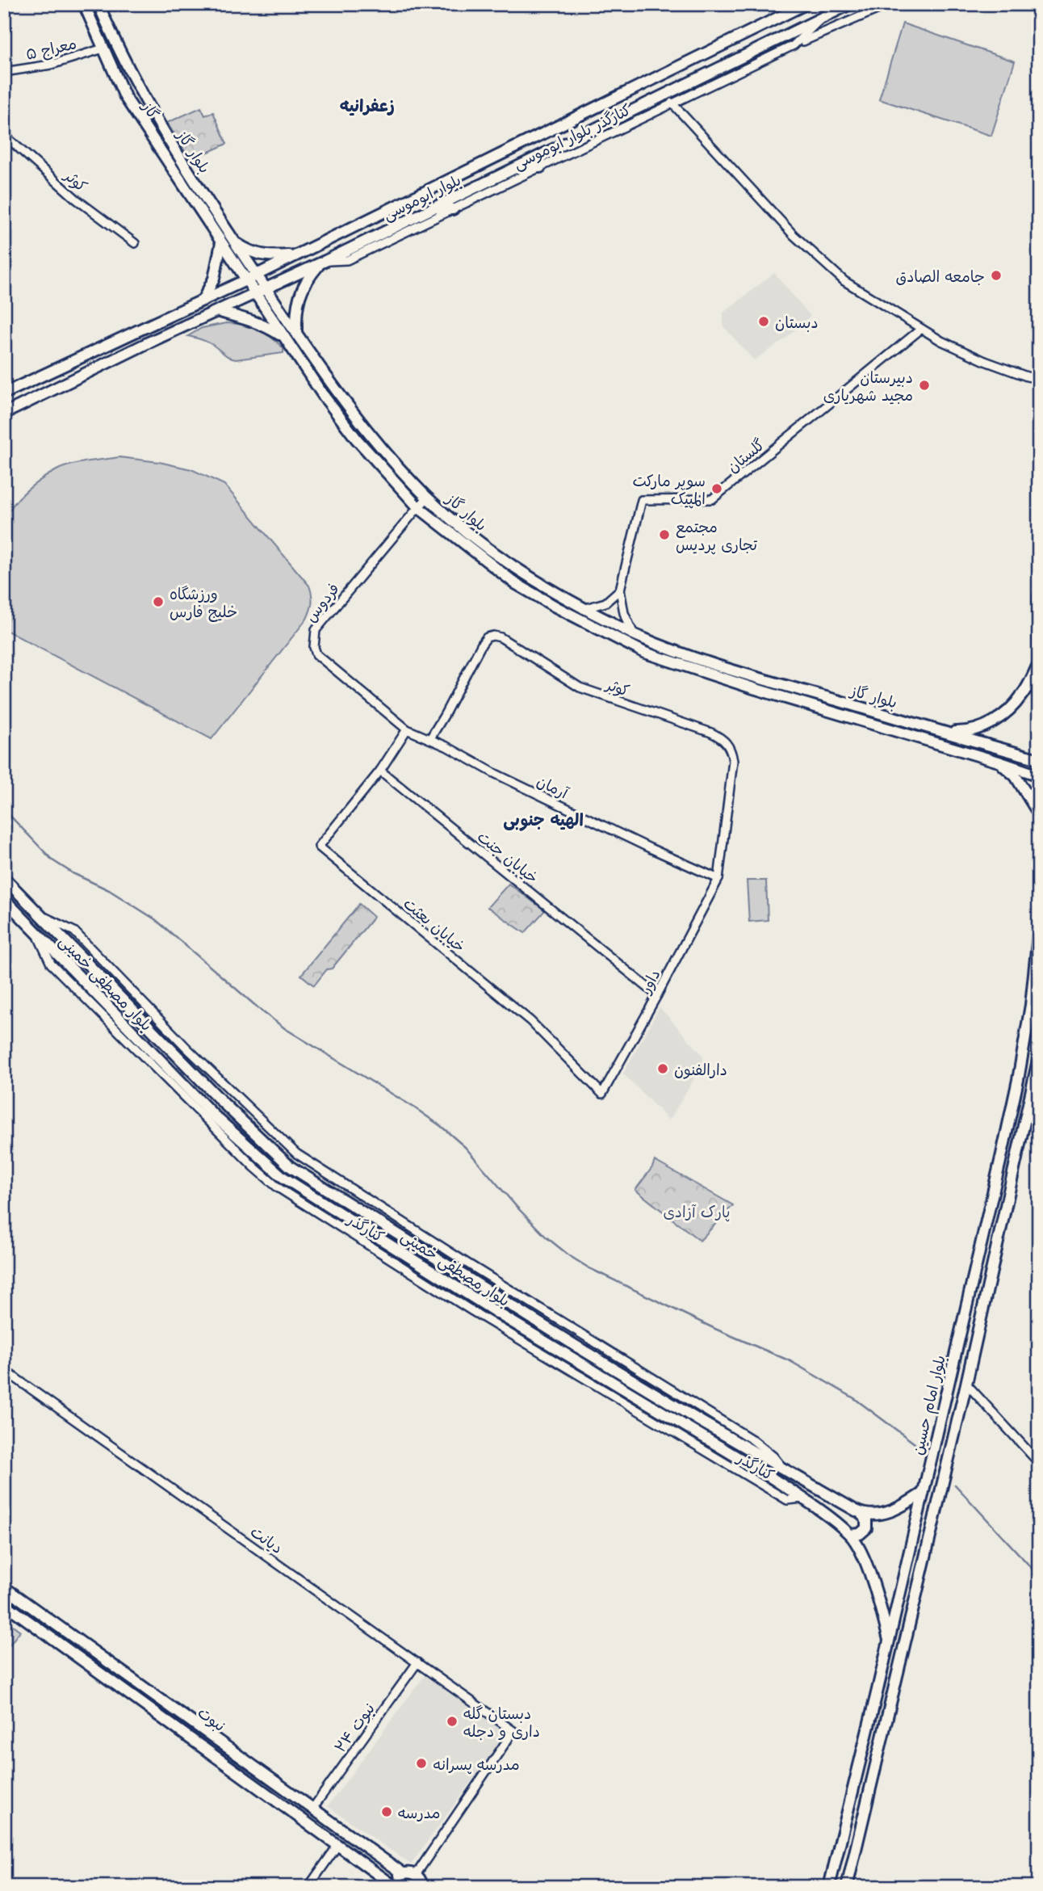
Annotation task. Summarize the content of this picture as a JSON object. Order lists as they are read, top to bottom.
{
  "streets": {
    "main road": [
      "گاز",
      "بلوار گاز",
      "بلوار ابوموسی",
      "بلوار مصطفی خمینی",
      "بلوار امام حسین",
      "نبوت"
    ],
    "street": [
      "معراج ۵",
      "کنارگذر بلوار ابوموسی",
      "کوثر",
      "گلستان",
      "فردوس",
      "آرمان",
      "خیابان جنت",
      "خیابان بعثت",
      "داور",
      "دیانت",
      "نبوت ۲۴"
    ]
  },
  "crossings": [
    ["معراج ۵", "گاز"],
    ["گاز", "بلوار گاز"],
    ["گاز", "بلوار ابوموسی"],
    ["کنارگذر بلوار ابوموسی", "بلوار ابوموسی"],
    ["بلوار گاز", "بلوار ابوموسی"],
    ["بلوار گاز", "گلستان"],
    ["بلوار گاز", "فردوس"],
    ["کوثر", "آرمان"],
    ["کوثر", "داور"],
    ["فردوس", "آرمان"],
    ["آرمان", "داور"],
    ["خیابان جنت", "خیابان بعثت"],
    ["خیابان جنت", "داور"],
    ["خیابان بعثت", "داور"],
    ["بلوار مصطفی خمینی", "بلوار امام حسین"],
    ["دیانت", "نبوت ۲۴"],
    ["نبوت", "نبوت ۲۴"]
  ],
  "districts": ["زعفرانیه", "الهیه جنوبی"],
  "parks": ["پارک آزادی"],
  "places": [
    "جامعه الصادق",
    "دبستان",
    "دبیرستان مجید شهریاری",
    "سوپر مارکت المپیک",
    "مجتمع تجاری پردیس",
    "ورزشگاه خلیج فارس",
    "دارالفنون",
    "دبستان گله داری و دجله",
    "مدرسه پسرانه",
    "مدرسه"
  ]
}
